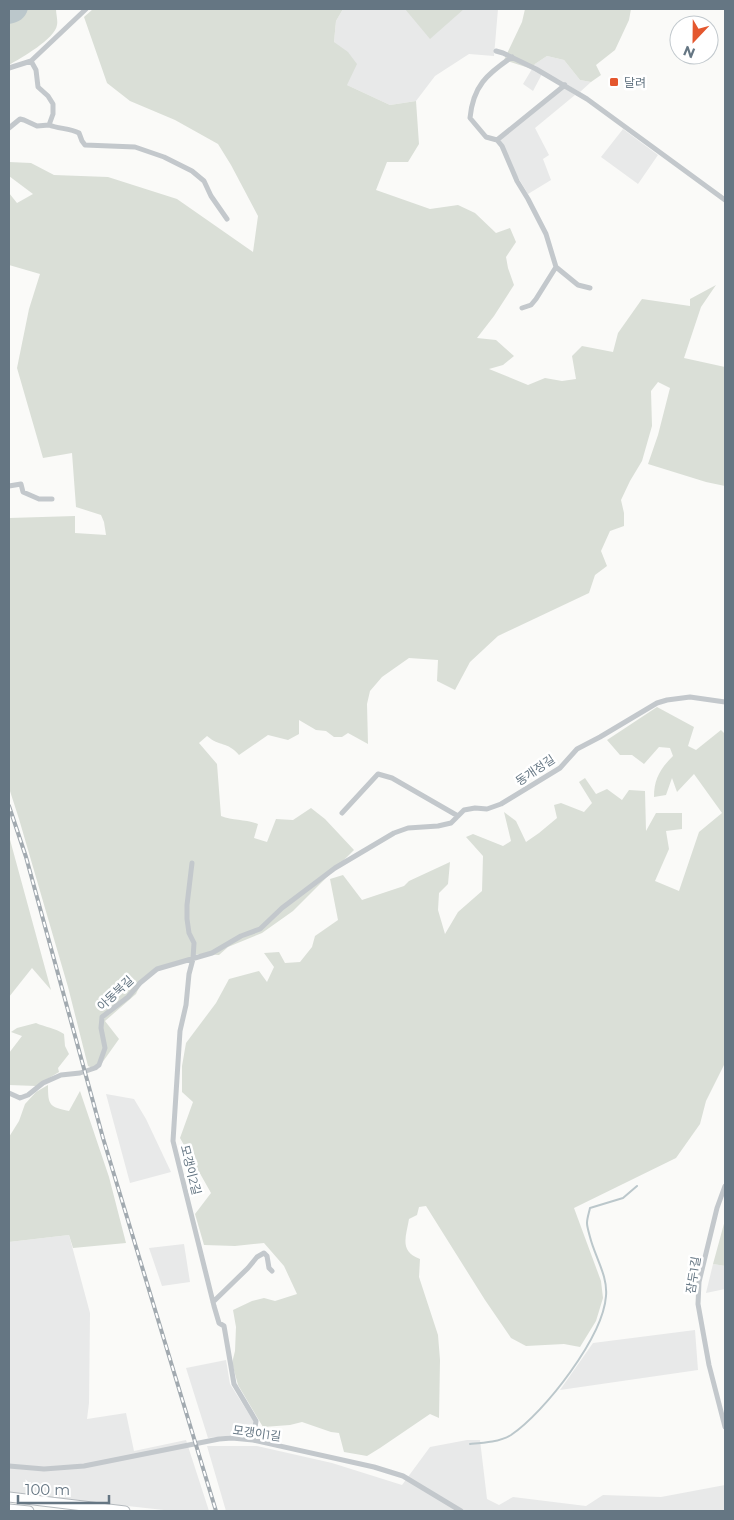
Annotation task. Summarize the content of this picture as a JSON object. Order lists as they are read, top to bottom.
{
  "streets": {
    "street": [
      "동개정길",
      "아동북길",
      "모갱이2길",
      "잠두1길",
      "모갱이1길"
    ]
  },
  "crossings": [
    ["동개정길", "아동북길"],
    ["동개정길", "모갱이2길"],
    ["아동북길", "모갱이2길"],
    ["모갱이2길", "모갱이1길"]
  ],
  "places": {
    "transit": ["달려"]
  },
  "scale_bar": "100 m",
  "north": "bottom"
}
